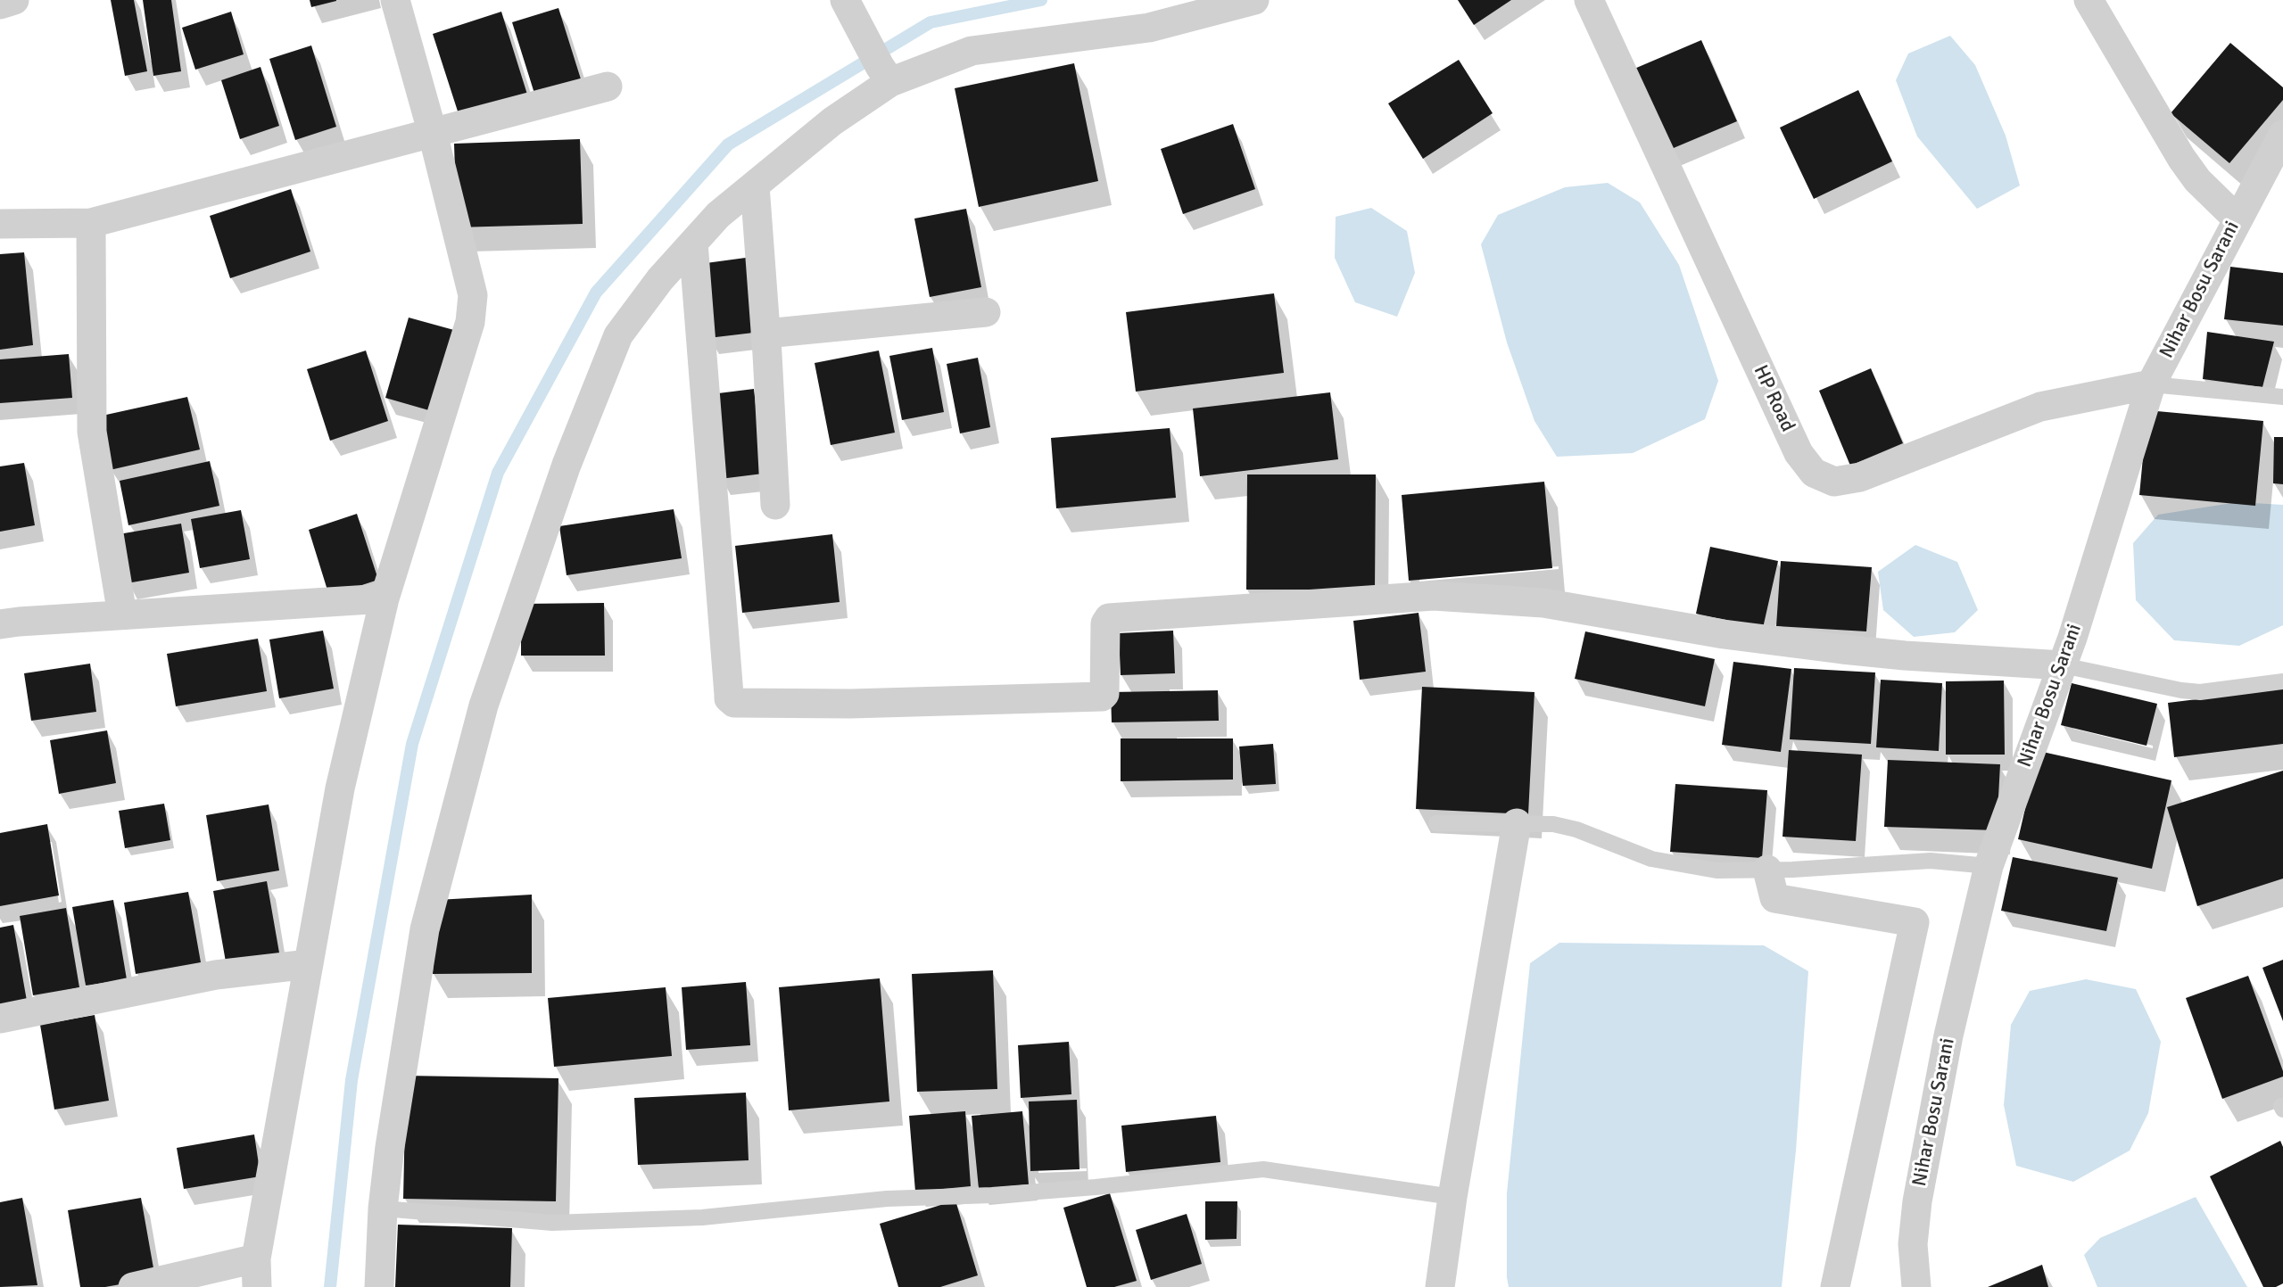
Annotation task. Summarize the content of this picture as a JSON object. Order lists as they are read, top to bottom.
{
  "streets": {
    "street": ["Nihar Bosu Sarani", "HP Road"]
  },
  "crossings": [
    ["Nihar Bosu Sarani", "HP Road"]
  ]
}
